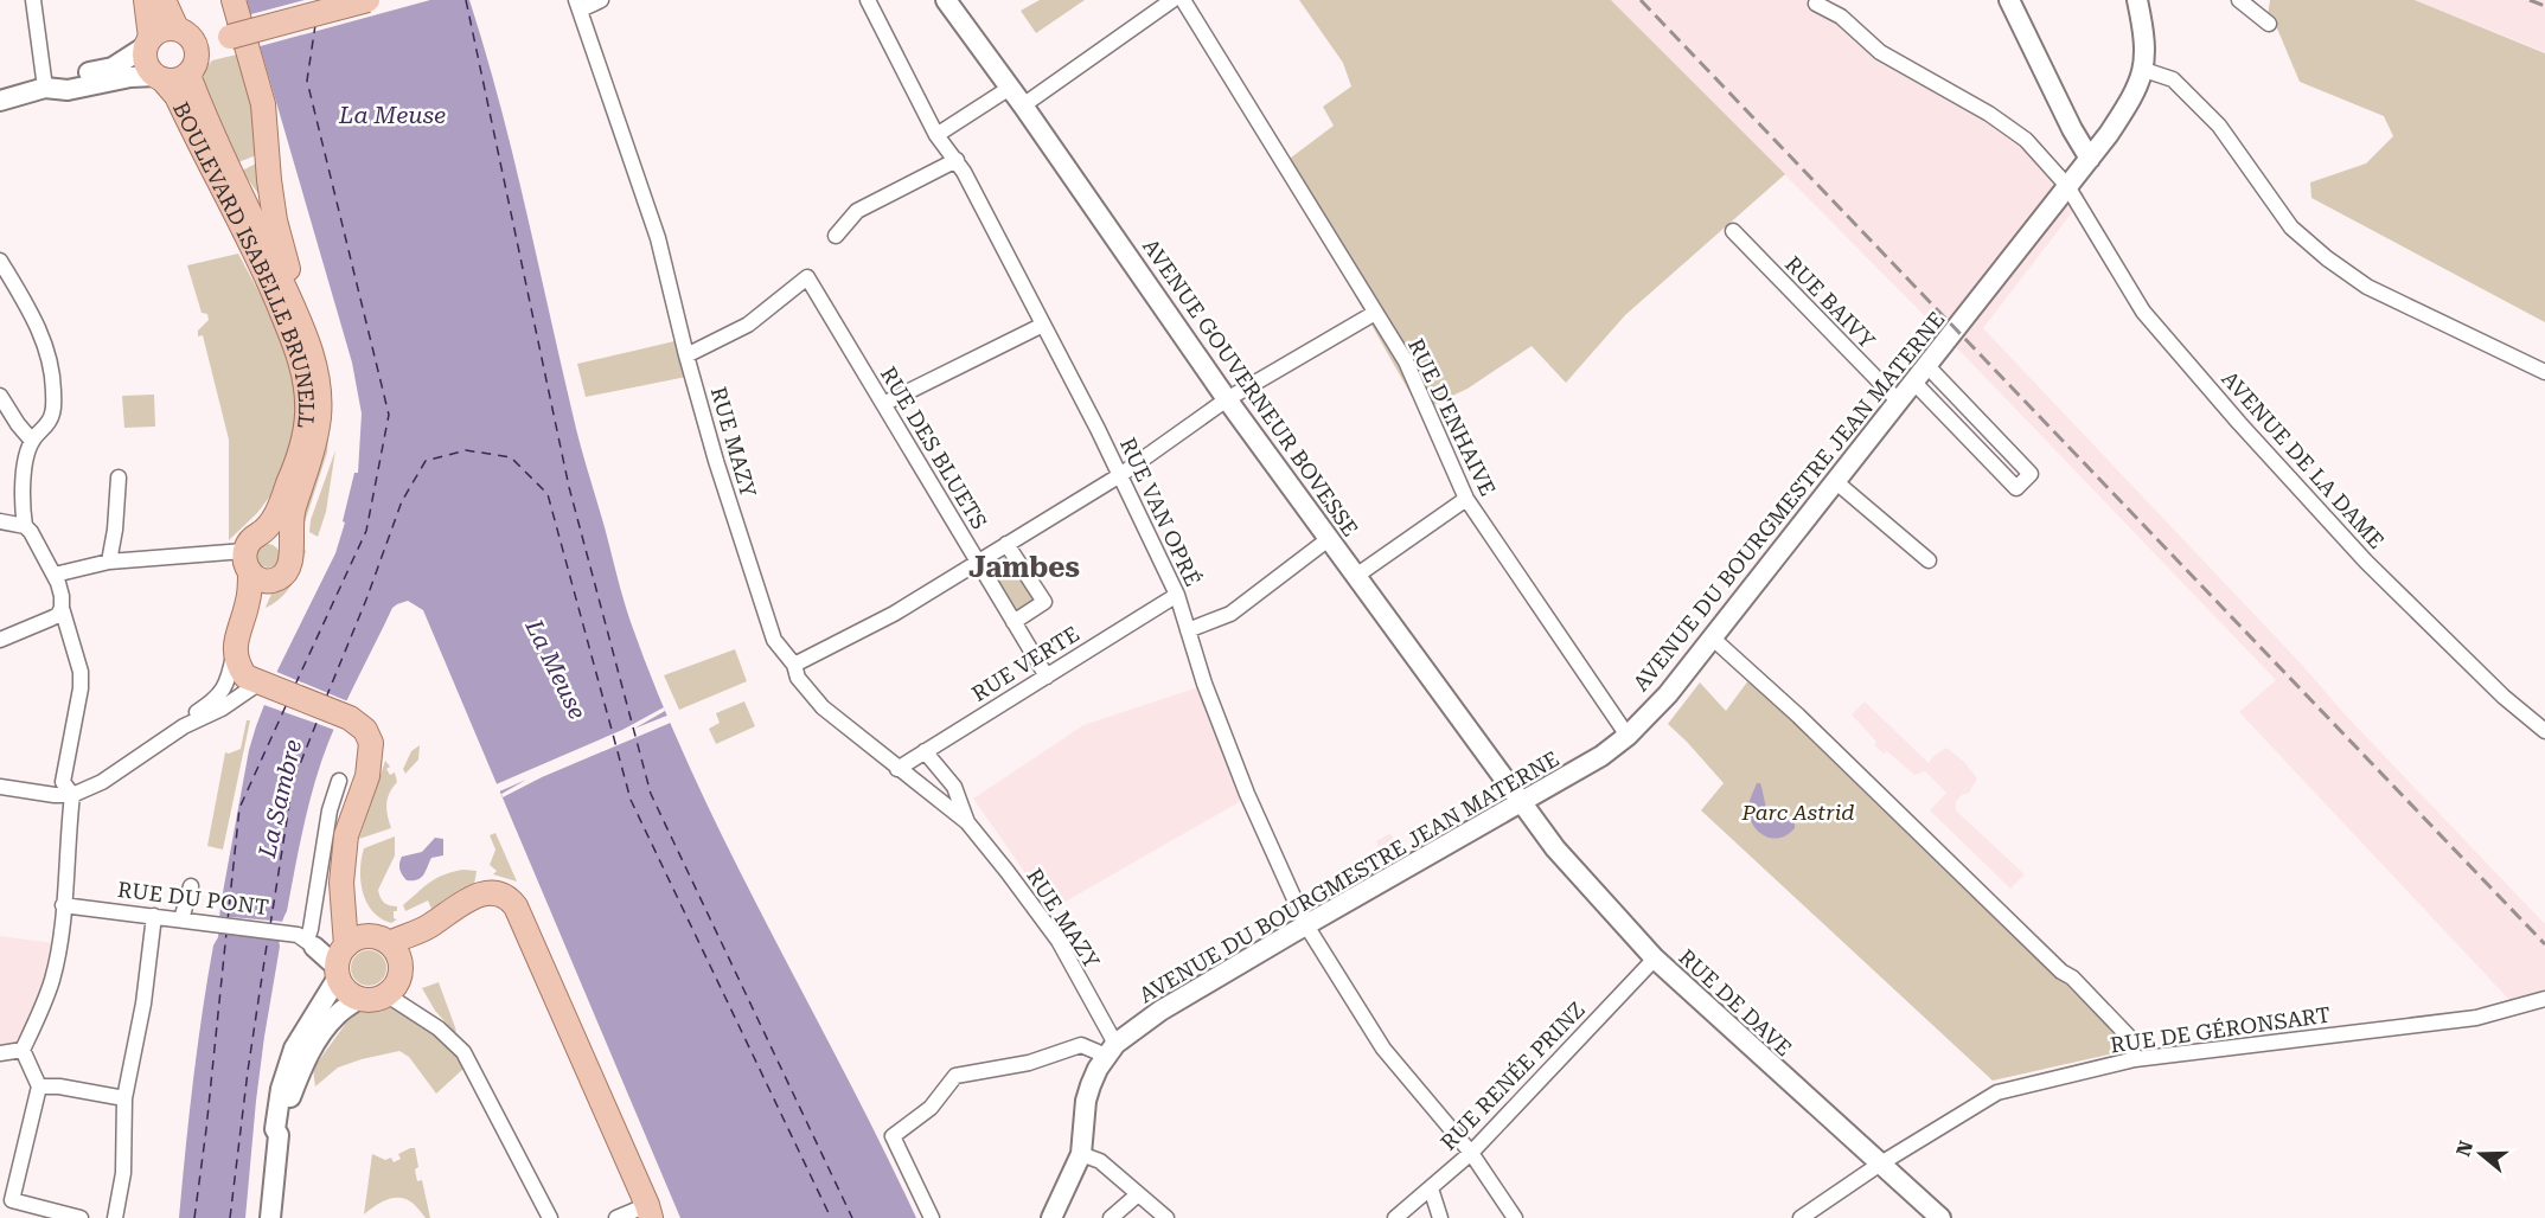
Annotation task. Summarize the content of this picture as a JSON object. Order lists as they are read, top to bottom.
{
  "streets": {
    "main road": [
      "BOULEVARD ISABELLE BRUNELL",
      "AVENUE GOUVERNEUR BOVESSE",
      "AVENUE DU BOURGMESTRE JEAN MATERNE",
      "RUE DU PONT",
      "RUE DE DAVE"
    ],
    "street": [
      "RUE BAIVY",
      "RUE D'ENHAIVE",
      "RUE MAZY",
      "RUE DES BLUETS",
      "AVENUE DE LA DAME",
      "RUE VAN OPRÉ",
      "RUE VERTE",
      "RUE DE GÉRONSART",
      "RUE RENÉE PRINZ"
    ]
  },
  "crossings": [
    ["RUE BAIVY", "AVENUE DU BOURGMESTRE JEAN MATERNE"],
    ["AVENUE GOUVERNEUR BOVESSE", "AVENUE DU BOURGMESTRE JEAN MATERNE"],
    ["AVENUE GOUVERNEUR BOVESSE", "RUE DE DAVE"],
    ["RUE D'ENHAIVE", "AVENUE DU BOURGMESTRE JEAN MATERNE"],
    ["RUE MAZY", "RUE DES BLUETS"],
    ["RUE MAZY", "AVENUE DU BOURGMESTRE JEAN MATERNE"],
    ["RUE MAZY", "RUE VERTE"],
    ["RUE DES BLUETS", "RUE VERTE"],
    ["AVENUE DE LA DAME", "AVENUE DU BOURGMESTRE JEAN MATERNE"],
    ["AVENUE DU BOURGMESTRE JEAN MATERNE", "RUE VAN OPRÉ"],
    ["AVENUE DU BOURGMESTRE JEAN MATERNE", "RUE DE DAVE"],
    ["RUE VAN OPRÉ", "RUE VERTE"],
    ["RUE VAN OPRÉ", "RUE RENÉE PRINZ"],
    ["RUE DE DAVE", "RUE DE GÉRONSART"],
    ["RUE DE DAVE", "RUE RENÉE PRINZ"]
  ],
  "districts": ["Jambes"],
  "water": ["La Meuse", "La Sambre"],
  "parks": ["Parc Astrid"],
  "north": "left"
}
